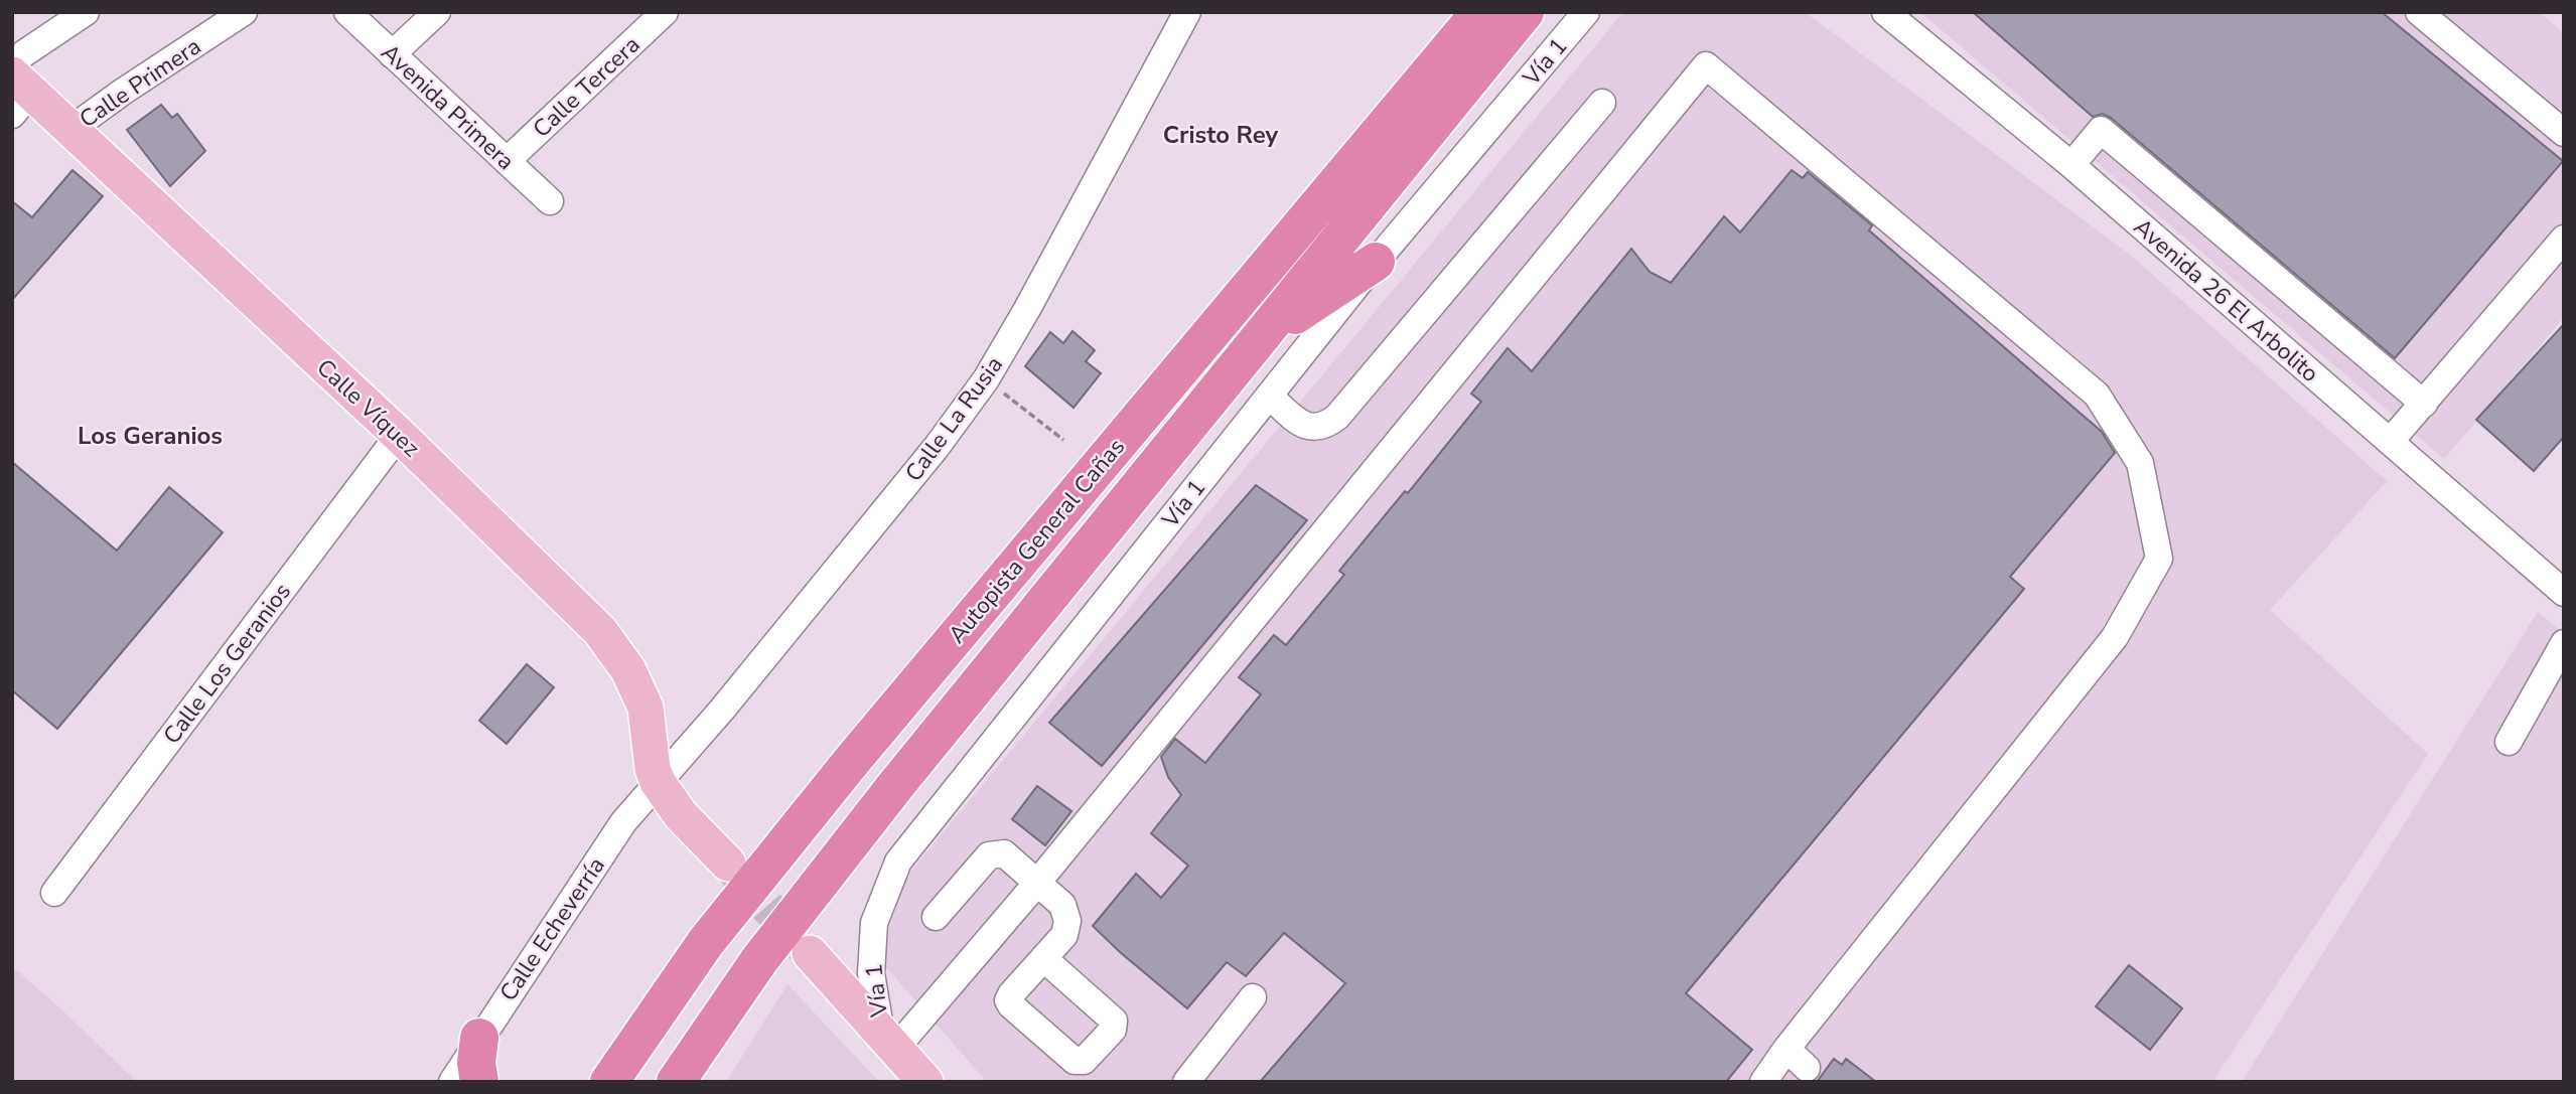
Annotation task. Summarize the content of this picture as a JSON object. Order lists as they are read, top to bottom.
{
  "streets": {
    "highway": ["Autopista General Cañas"],
    "main road": ["Calle Víquez"],
    "street": [
      "Vía 1",
      "Calle Primera",
      "Calle Tercera",
      "Avenida Primera",
      "Avenida 26 El Arbolito",
      "Calle La Rusia",
      "Calle Los Geranios",
      "Calle Echeverría"
    ]
  },
  "crossings": [
    ["Calle Primera", "Calle Víquez"],
    ["Calle Tercera", "Avenida Primera"],
    ["Calle Víquez", "Calle La Rusia"],
    ["Calle Víquez", "Calle Los Geranios"],
    ["Calle Víquez", "Calle Echeverría"],
    ["Calle La Rusia", "Calle Echeverría"]
  ],
  "districts": ["Cristo Rey", "Los Geranios"]
}
